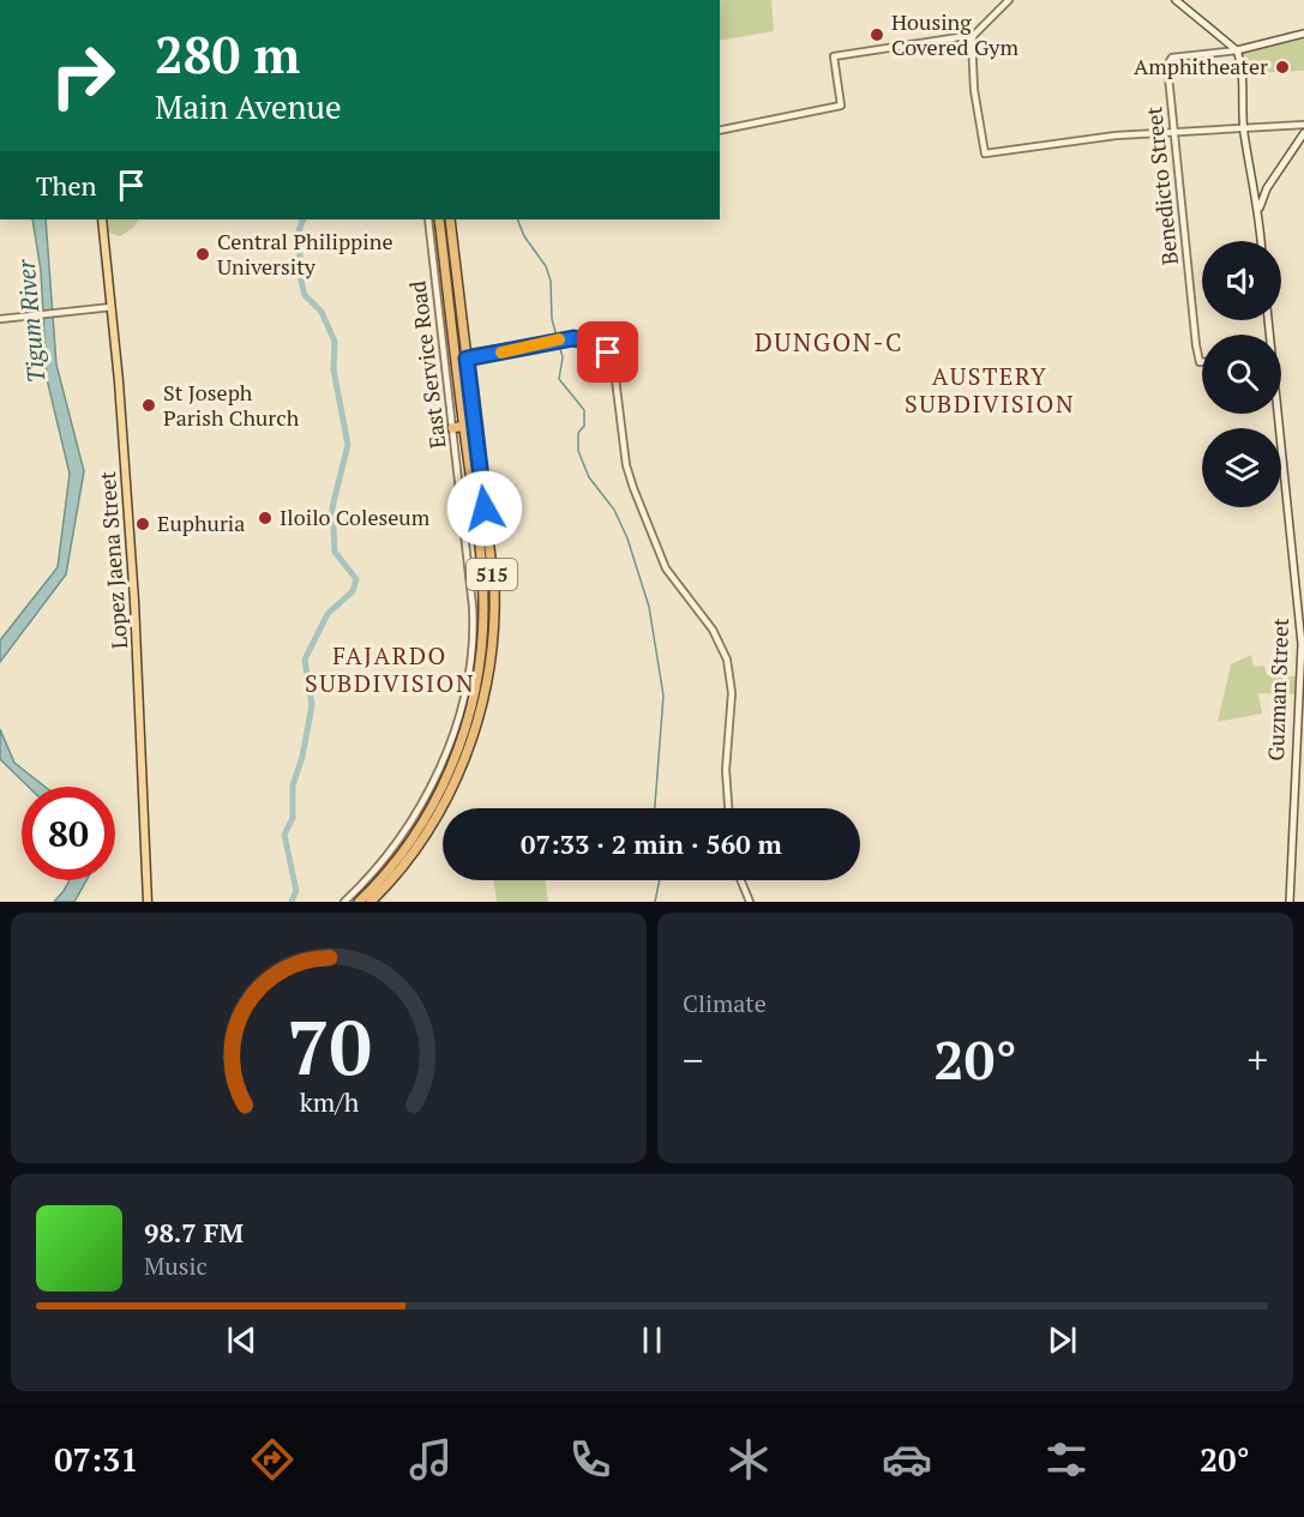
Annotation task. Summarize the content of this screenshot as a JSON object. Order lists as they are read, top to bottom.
{
  "streets": {
    "highway": ["515"],
    "main road": ["Lopez Jaena Street", "Guzman Street"],
    "street": ["Benedicto Street", "East Service Road"]
  },
  "crossings": [
    ["East Service Road", "515"]
  ],
  "districts": ["DUNGON-C", "AUSTERY SUBDIVISION", "FAJARDO SUBDIVISION"],
  "water": ["Tigum River"],
  "places": [
    "Housing Covered Gym",
    "Amphitheater",
    "Central Philippine University",
    "St Joseph Parish Church",
    "Iloilo Coleseum",
    "Euphuria"
  ],
  "page": {
    "turn": ["280 m", "Main Avenue"],
    "then": "Then",
    "limit": "80",
    "trip": "07:33 · 2 min · 560 m",
    "tile": "Climate",
    "heat": ["−", "20°", "+"],
    "song": ["98.7 FM", "Music"],
    "tabs": ["07:31", "20°"],
    "gauge": ["70", "km/h"]
  }
}
